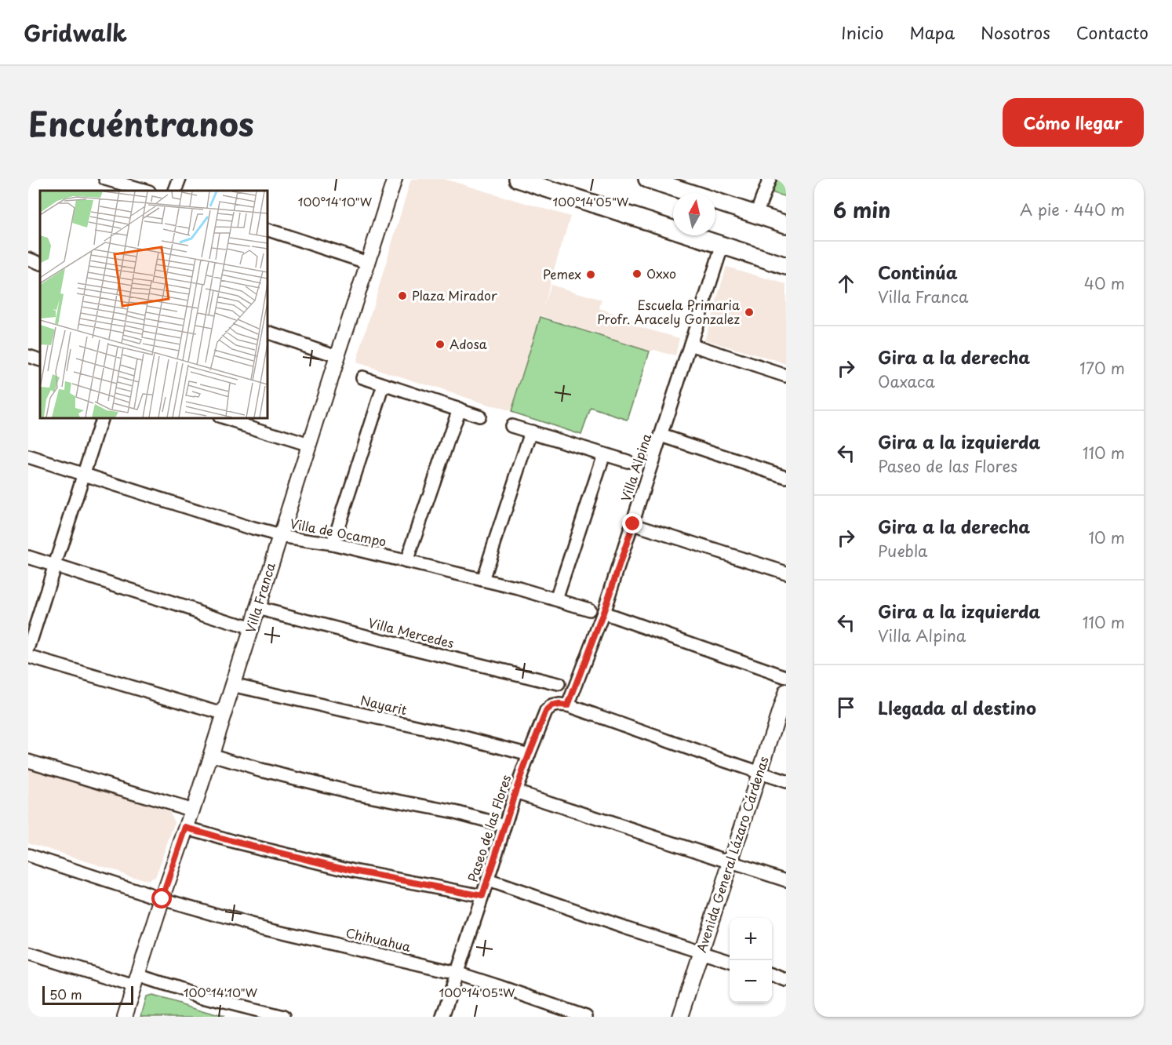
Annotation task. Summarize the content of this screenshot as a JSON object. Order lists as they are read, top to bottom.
{
  "streets": {
    "street": [
      "Villa Alpina",
      "Villa de Ocampo",
      "Villa Franca",
      "Villa Mercedes",
      "Nayarit",
      "Paseo de las Flores",
      "Avenida General Lázaro Cárdenas",
      "Chihuahua"
    ]
  },
  "crossings": [
    ["Villa Alpina", "Paseo de las Flores"],
    ["Villa de Ocampo", "Villa Franca"],
    ["Villa Franca", "Villa Mercedes"],
    ["Villa Franca", "Nayarit"],
    ["Villa Franca", "Chihuahua"],
    ["Nayarit", "Paseo de las Flores"],
    ["Paseo de las Flores", "Chihuahua"]
  ],
  "places": [
    "Oxxo",
    "Pemex",
    "Plaza Mirador",
    "Escuela Primaria Profr. Aracely Gonzalez",
    "Adosa"
  ],
  "scale_bar": "50 m",
  "north": "top",
  "page": {
    "header": "Gridwalk",
    "nav": [
      "Inicio",
      "Mapa",
      "Nosotros",
      "Contacto"
    ],
    "title": "Encuéntranos",
    "buttons": "Cómo llegar",
    "heading": ["6 min", "A pie · 440 m"],
    "list": [
      ["Continúa", "Villa Franca", "40 m"],
      ["Gira a la derecha", "Oaxaca", "170 m"],
      ["Gira a la izquierda", "Paseo de las Flores", "110 m"],
      ["Gira a la derecha", "Puebla", "10 m"],
      ["Gira a la izquierda", "Villa Alpina", "110 m"],
      "Llegada al destino"
    ],
    "map_buttons": ["+", "−"],
    "scale": "50 m"
  },
  "coordinates": ["100°14'10\"W", "100°14'05\"W"]
}
